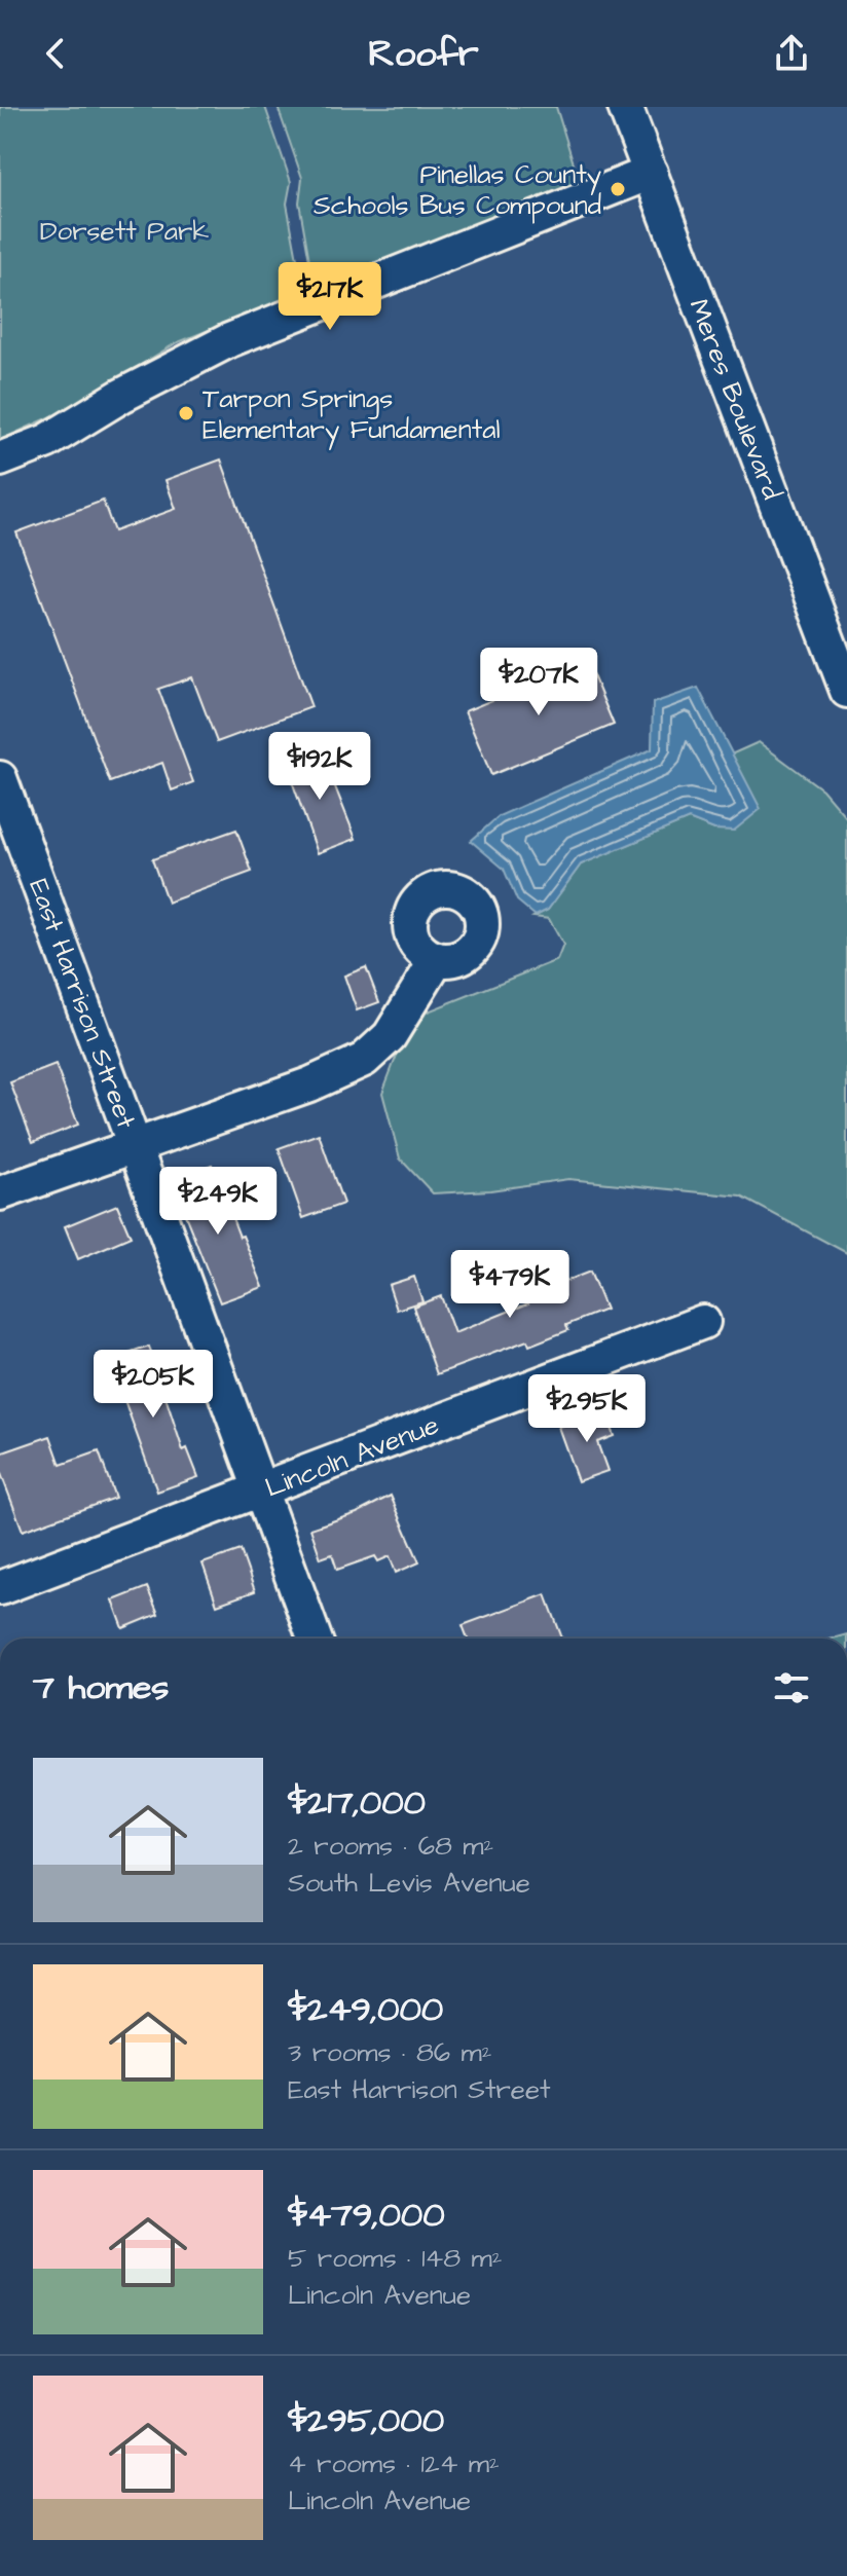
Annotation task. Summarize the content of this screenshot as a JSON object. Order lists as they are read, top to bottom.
{
  "streets": {
    "street": ["Meres Boulevard", "East Harrison Street", "Lincoln Avenue"]
  },
  "crossings": [
    ["East Harrison Street", "Lincoln Avenue"]
  ],
  "parks": ["Dorsett Park"],
  "places": ["Pinellas County Schools Bus Compound", "Tarpon Springs Elementary Fundamental"],
  "page": {
    "header": "Roofr",
    "price": [
      "$217K",
      "$207K",
      "$192K",
      "$249K",
      "$479K",
      "$205K",
      "$295K"
    ],
    "heading": "7 homes",
    "list": [
      {
        "name": "$217,000",
        "note": "2 rooms · 68 m² · South Levis Avenue"
      },
      {
        "name": "$249,000",
        "note": "3 rooms · 86 m² · East Harrison Street"
      },
      {
        "name": "$479,000",
        "note": "5 rooms · 148 m² · Lincoln Avenue"
      },
      {
        "name": "$295,000",
        "note": "4 rooms · 124 m² · Lincoln Avenue"
      }
    ]
  }
}
